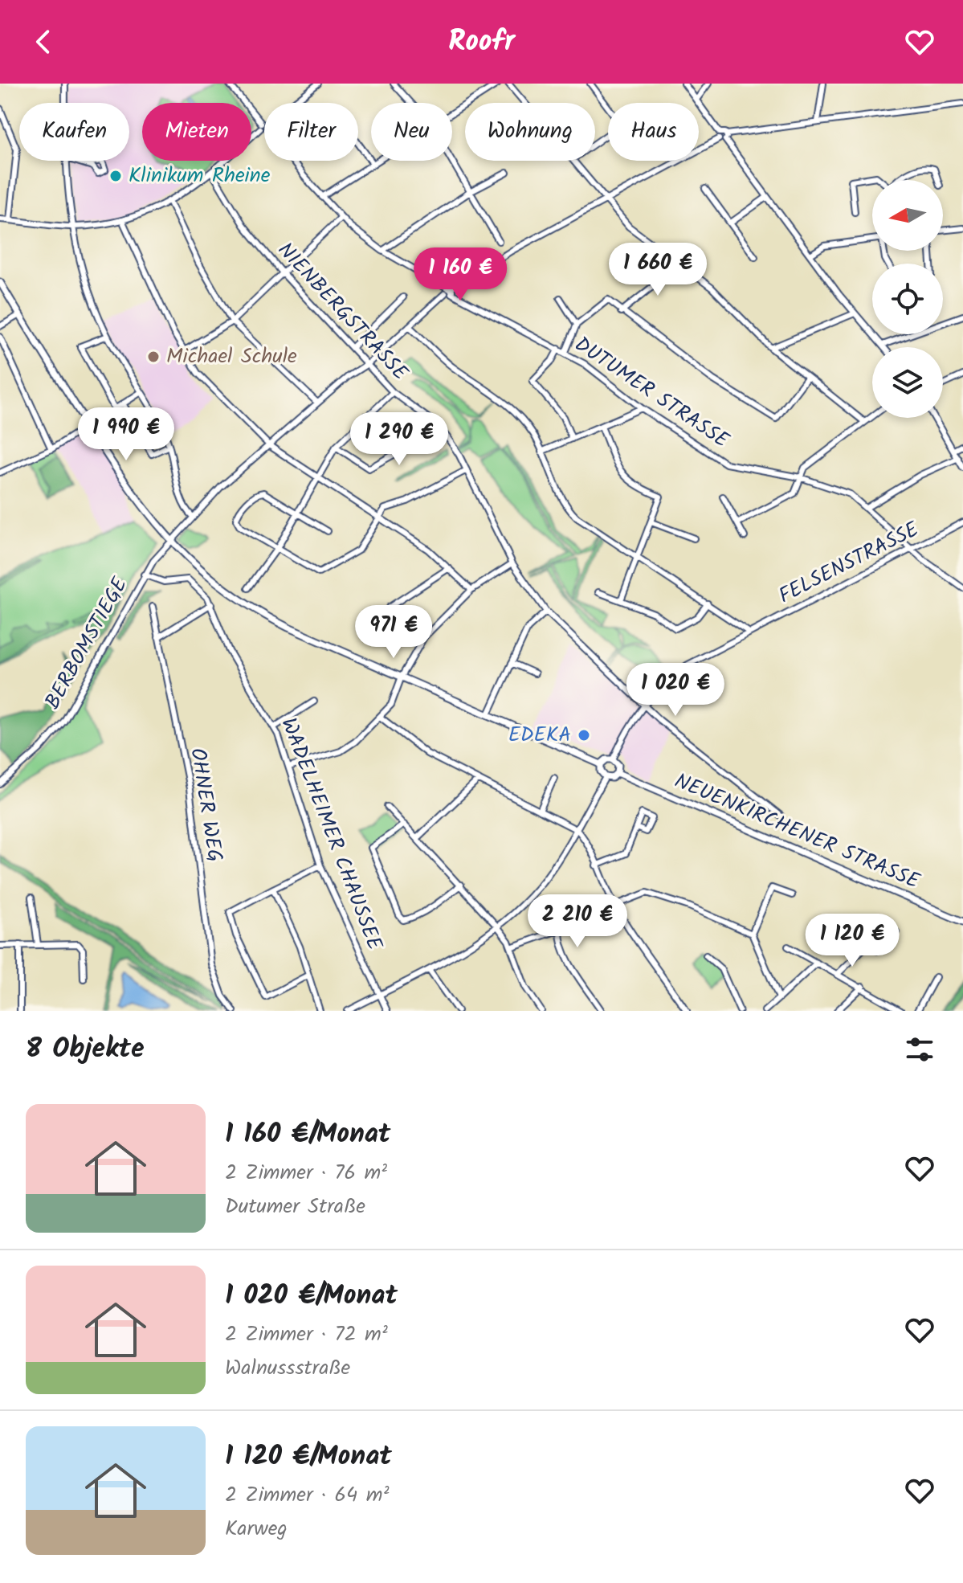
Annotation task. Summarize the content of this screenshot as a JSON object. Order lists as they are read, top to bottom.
{
  "streets": {
    "street": [
      "NIENBERGSTRASSE",
      "DUTUMER STRASSE",
      "FELSENSTRASSE",
      "BERBOMSTIEGE",
      "OHNER WEG",
      "NEUENKIRCHENER STRASSE",
      "WADELHEIMER CHAUSSEE"
    ]
  },
  "crossings": [
    ["NIENBERGSTRASSE", "FELSENSTRASSE"],
    ["NIENBERGSTRASSE", "BERBOMSTIEGE"],
    ["DUTUMER STRASSE", "FELSENSTRASSE"],
    ["DUTUMER STRASSE", "BERBOMSTIEGE"],
    ["FELSENSTRASSE", "NEUENKIRCHENER STRASSE"],
    ["BERBOMSTIEGE", "WADELHEIMER CHAUSSEE"]
  ],
  "places": ["Klinikum Rheine", "Michael Schule", "EDEKA"],
  "north": "left",
  "page": {
    "header": "Roofr",
    "chip": [
      "Kaufen",
      "Mieten",
      "Filter",
      "Neu",
      "Wohnung",
      "Haus"
    ],
    "price": [
      "1 660 €",
      "1 160 €",
      "1 990 €",
      "1 290 €",
      "971 €",
      "1 020 €",
      "2 210 €",
      "1 120 €"
    ],
    "heading": "8 Objekte",
    "list": [
      {
        "name": "1 160 €/Monat",
        "note": "2 Zimmer · 76 m² · Dutumer Straße"
      },
      {
        "name": "1 020 €/Monat",
        "note": "2 Zimmer · 72 m² · Walnussstraße"
      },
      {
        "name": "1 120 €/Monat",
        "note": "2 Zimmer · 64 m² · Karweg"
      }
    ]
  }
}
